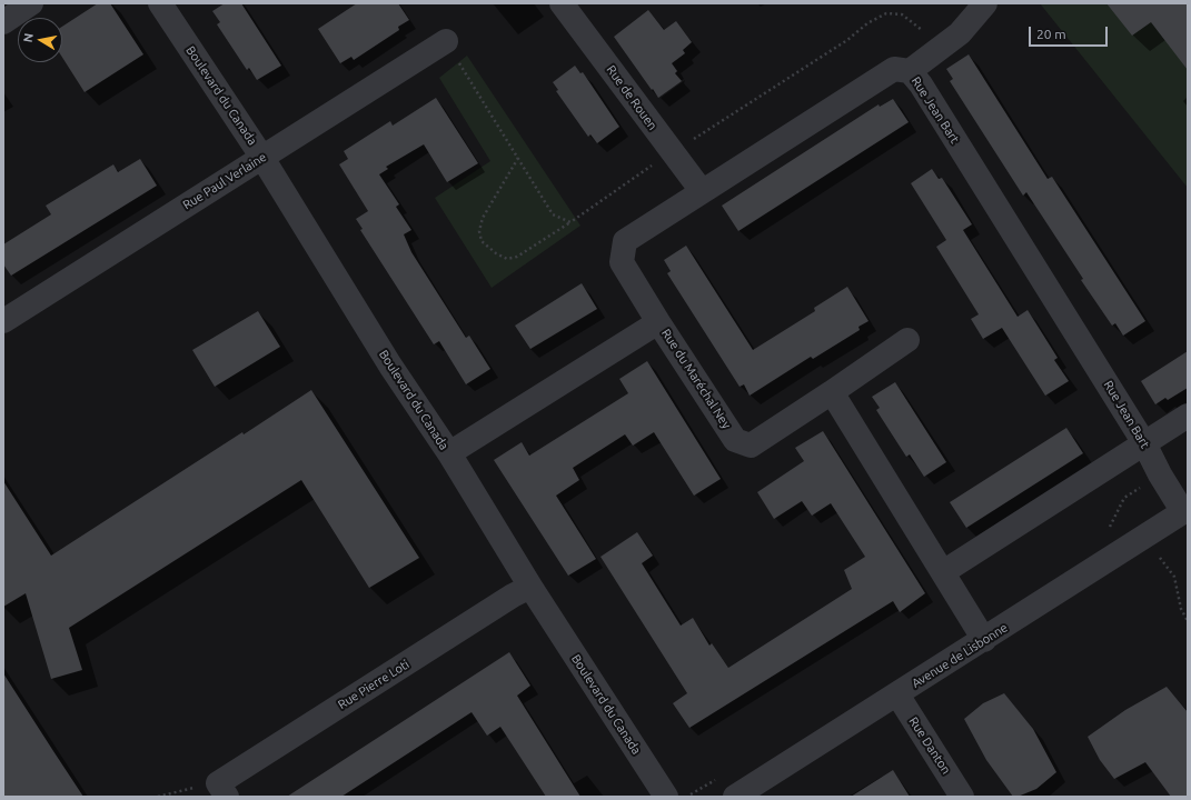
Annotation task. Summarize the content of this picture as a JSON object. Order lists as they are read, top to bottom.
{
  "streets": {
    "street": [
      "Boulevard du Canada",
      "Rue de Rouen",
      "Rue Jean Bart",
      "Rue Paul Verlaine",
      "Rue du Maréchal Ney",
      "Avenue de Lisbonne",
      "Rue Pierre Loti",
      "Rue Danton"
    ]
  },
  "crossings": [
    ["Boulevard du Canada", "Rue Paul Verlaine"],
    ["Boulevard du Canada", "Rue du Maréchal Ney"],
    ["Boulevard du Canada", "Rue Pierre Loti"],
    ["Rue de Rouen", "Rue Jean Bart"],
    ["Rue Jean Bart", "Rue du Maréchal Ney"],
    ["Rue Jean Bart", "Avenue de Lisbonne"],
    ["Avenue de Lisbonne", "Rue Danton"]
  ],
  "scale_bar": "20 m",
  "north": "left"
}
